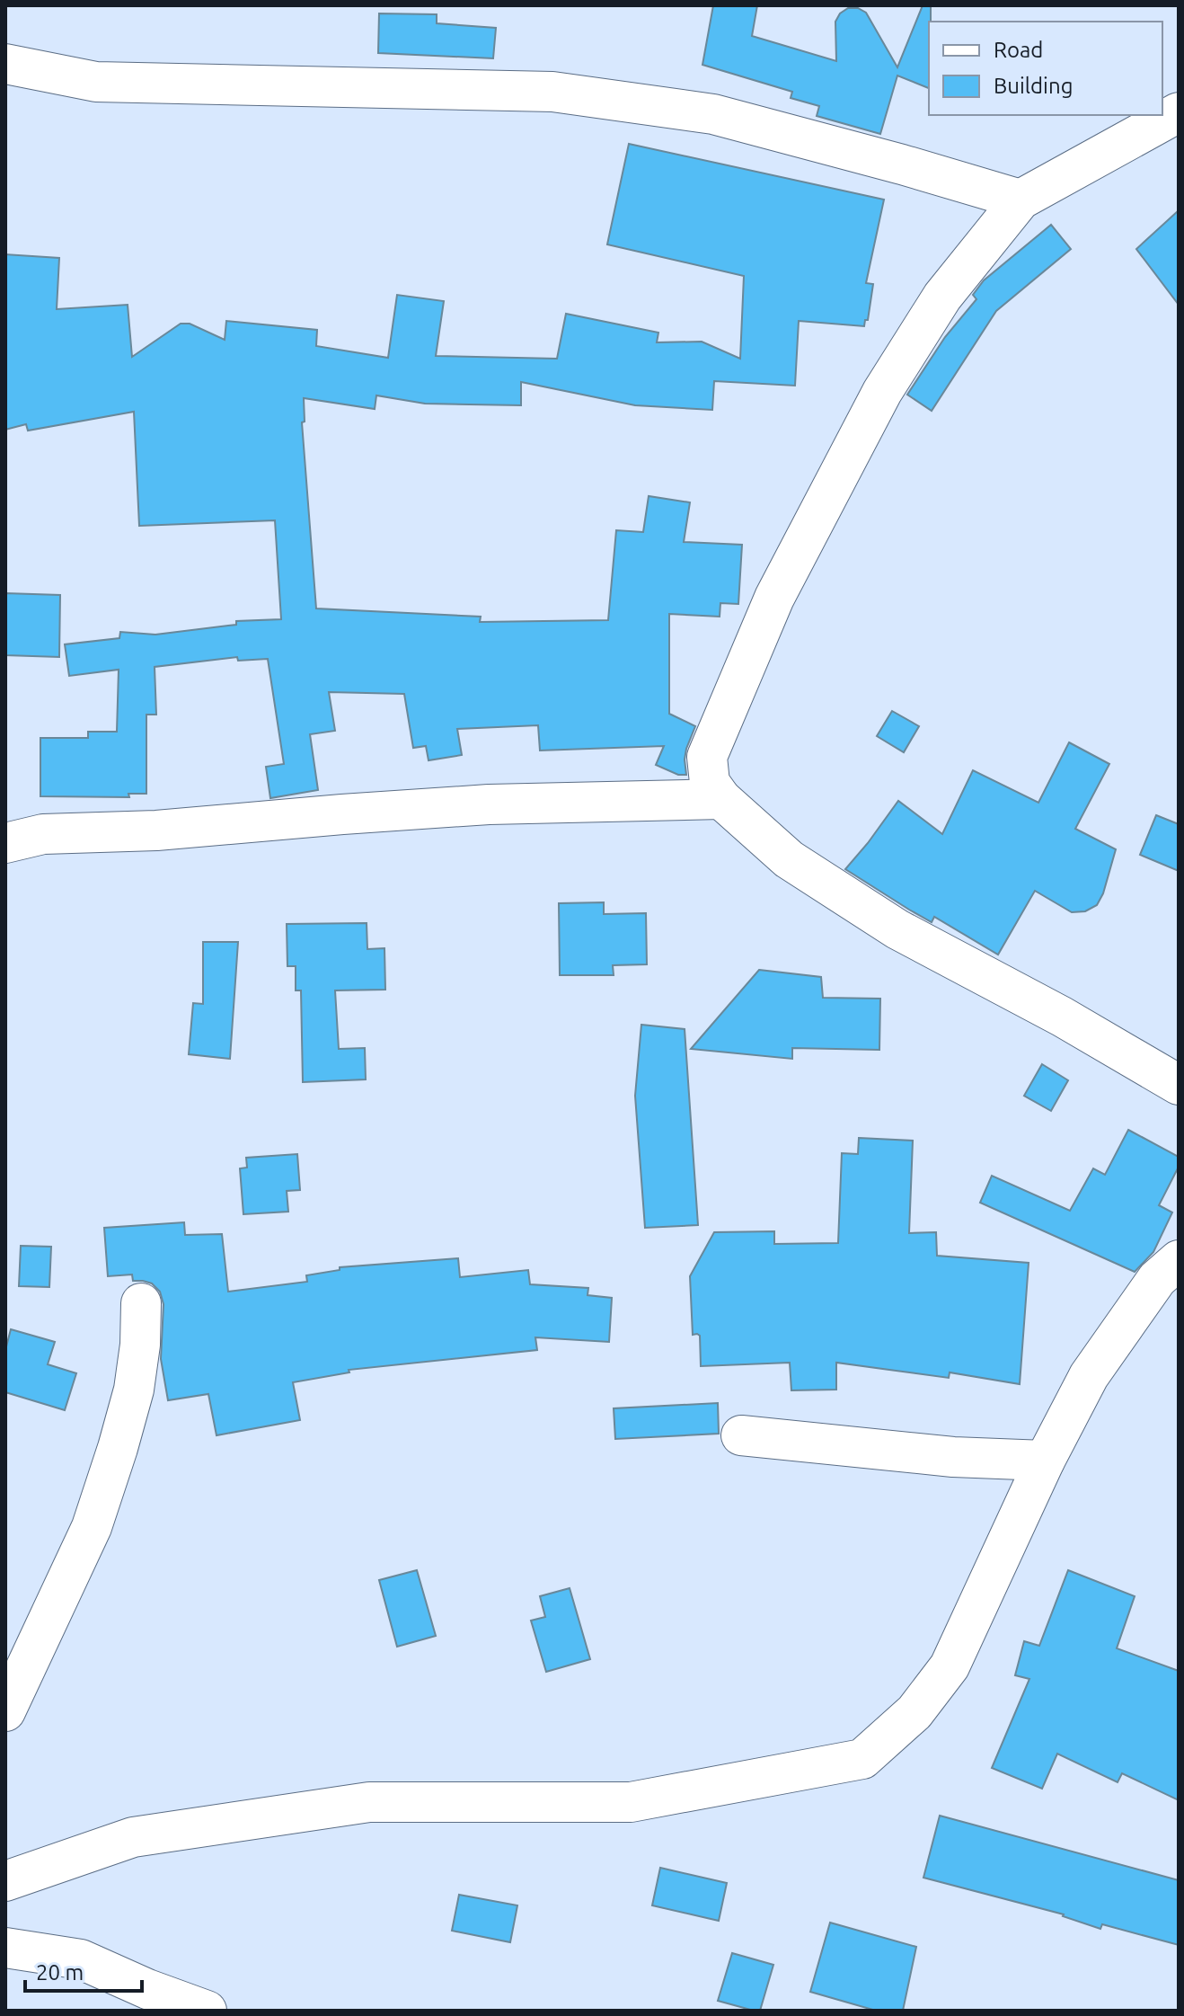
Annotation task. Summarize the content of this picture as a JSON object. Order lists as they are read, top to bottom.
{
  "legend": ["Road", "Building"],
  "scale_bar": "20 m"
}
